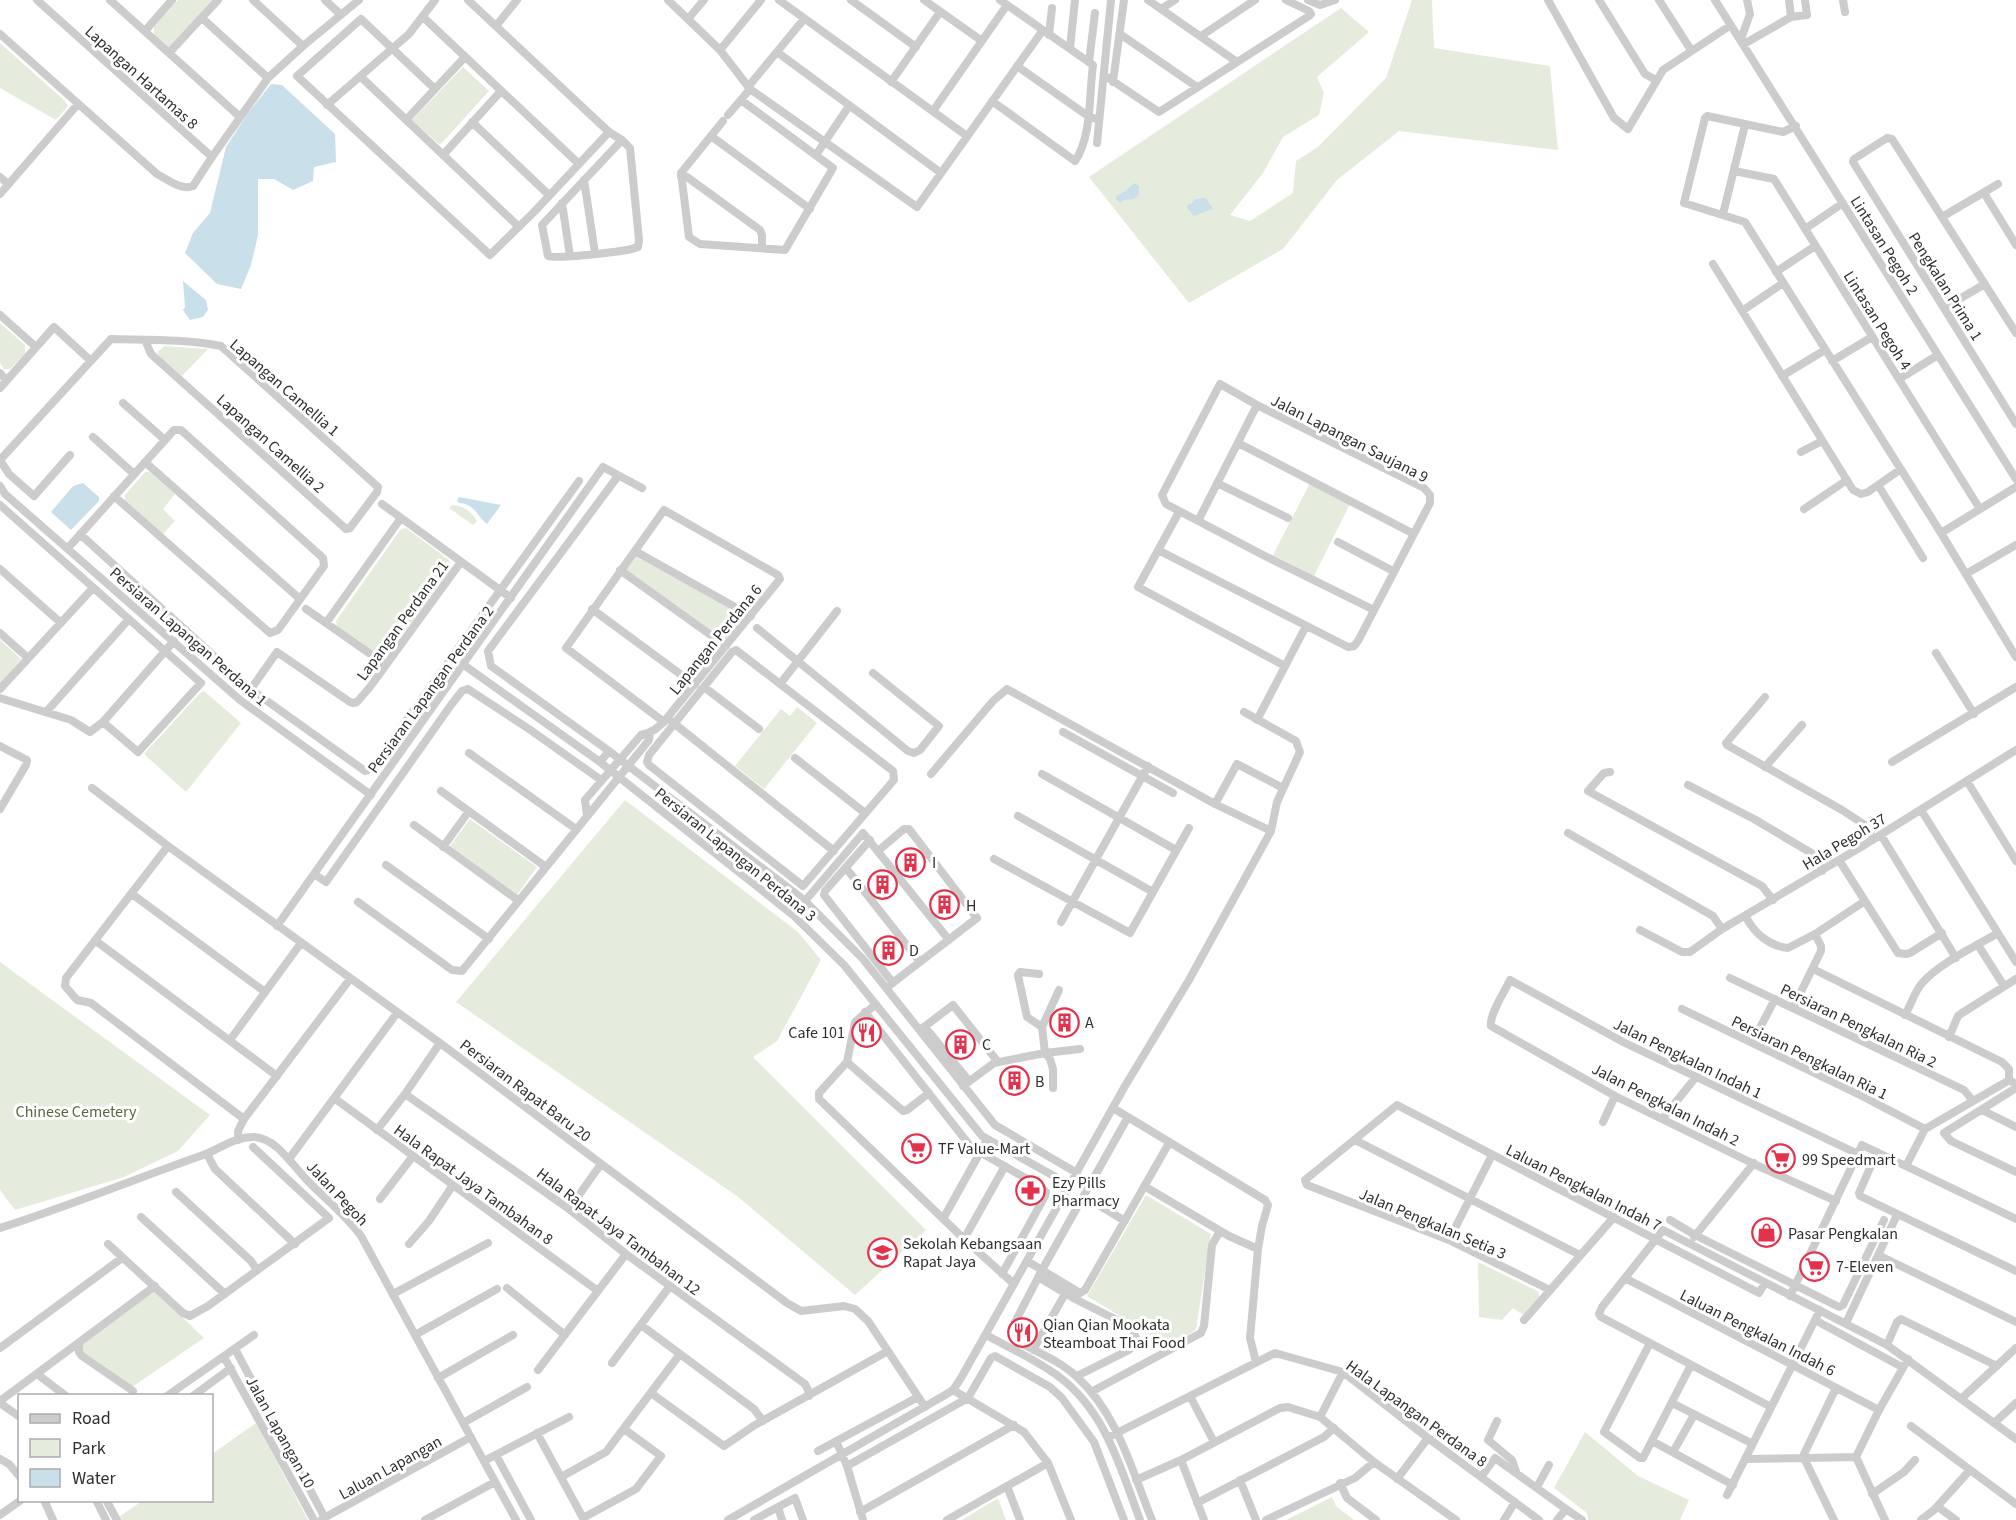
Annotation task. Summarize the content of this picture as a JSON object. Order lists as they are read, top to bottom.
{
  "streets": {
    "street": [
      "Lapangan Hartamas 8",
      "Lintasan Pegoh 2",
      "Pengkalan Prima 1",
      "Lintasan Pegoh 4",
      "Lapangan Camellia 1",
      "Jalan Lapangan Saujana 9",
      "Lapangan Camellia 2",
      "Lapangan Perdana 21",
      "Persiaran Lapangan Perdana 1",
      "Lapangan Perdana 6",
      "Persiaran Lapangan Perdana 2",
      "Hala Pegoh 37",
      "Persiaran Lapangan Perdana 3",
      "Persiaran Pengkalan Ria 2",
      "Persiaran Pengkalan Ria 1",
      "Jalan Pengkalan Indah 1",
      "Persiaran Rapat Baru 20",
      "Jalan Pengkalan Indah 2",
      "Hala Rapat Jaya Tambahan 8",
      "Laluan Pengkalan Indah 7",
      "Jalan Pegoh",
      "Jalan Pengkalan Setia 3",
      "Hala Rapat Jaya Tambahan 12",
      "Laluan Pengkalan Indah 6",
      "Hala Lapangan Perdana 8",
      "Jalan Lapangan 10",
      "Laluan Lapangan"
    ]
  },
  "crossings": [
    ["Lapangan Camellia 1", "Lapangan Camellia 2"],
    ["Persiaran Lapangan Perdana 1", "Persiaran Lapangan Perdana 2"],
    ["Lapangan Perdana 6", "Persiaran Lapangan Perdana 3"],
    ["Persiaran Lapangan Perdana 2", "Persiaran Lapangan Perdana 3"],
    ["Persiaran Lapangan Perdana 2", "Persiaran Rapat Baru 20"],
    ["Jalan Pengkalan Indah 1", "Jalan Pengkalan Indah 2"],
    ["Laluan Pengkalan Indah 7", "Jalan Pengkalan Setia 3"],
    ["Jalan Pegoh", "Laluan Lapangan"]
  ],
  "parks": ["Chinese Cemetery"],
  "places": {
    "building": [
      "I",
      "G",
      "H",
      "D",
      "A",
      "C",
      "B"
    ],
    "restaurant": ["Cafe 101", "Qian Qian Mookata Steamboat Thai Food"],
    "supermarket": ["TF Value-Mart", "99 Speedmart", "7-Eleven"],
    "pharmacy": ["Ezy Pills Pharmacy"],
    "shop": ["Pasar Pengkalan"],
    "school or university": ["Sekolah Kebangsaan Rapat Jaya"]
  },
  "legend": ["Road", "Park", "Water"]
}
